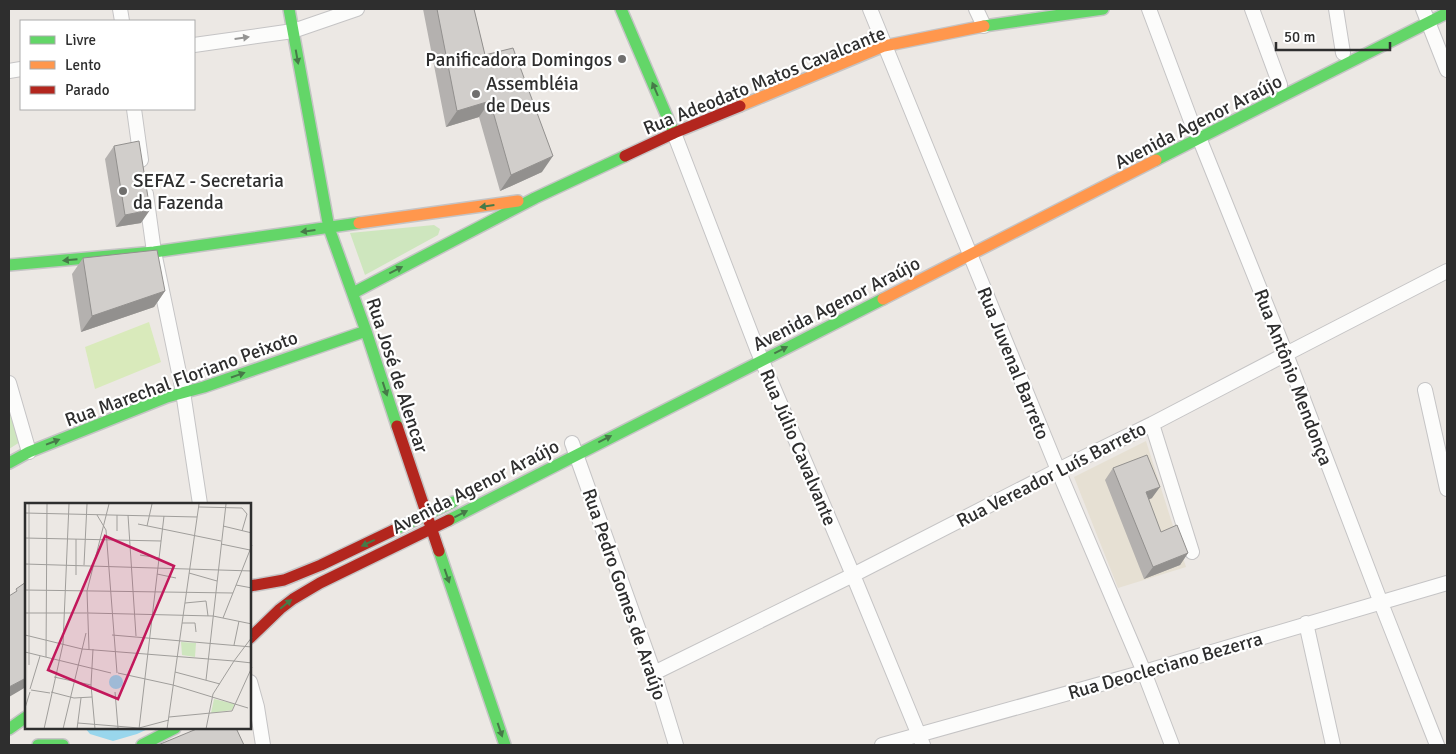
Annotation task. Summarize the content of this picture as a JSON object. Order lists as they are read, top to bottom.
{
  "streets": {
    "main road": [
      "Rua Adeodato Matos Cavalcante",
      "Avenida Agenor Araújo",
      "Rua José de Alencar",
      "Rua Marechal Floriano Peixoto",
      "Rua Júlio Cavalvante"
    ],
    "street": [
      "Rua Juvenal Barreto",
      "Rua Antônio Mendonça",
      "Rua Vereador Luís Barreto",
      "Rua Pedro Gomes de Araújo",
      "Rua Deocleciano Bezerra"
    ]
  },
  "crossings": [
    ["Rua Adeodato Matos Cavalcante", "Rua Juvenal Barreto"],
    ["Rua Adeodato Matos Cavalcante", "Rua José de Alencar"],
    ["Rua Adeodato Matos Cavalcante", "Rua Júlio Cavalvante"],
    ["Avenida Agenor Araújo", "Rua Juvenal Barreto"],
    ["Avenida Agenor Araújo", "Rua José de Alencar"],
    ["Avenida Agenor Araújo", "Rua Antônio Mendonça"],
    ["Avenida Agenor Araújo", "Rua Júlio Cavalvante"],
    ["Avenida Agenor Araújo", "Rua Pedro Gomes de Araújo"],
    ["Rua Juvenal Barreto", "Rua Vereador Luís Barreto"],
    ["Rua Juvenal Barreto", "Rua Deocleciano Bezerra"],
    ["Rua José de Alencar", "Rua Marechal Floriano Peixoto"],
    ["Rua Antônio Mendonça", "Rua Vereador Luís Barreto"],
    ["Rua Antônio Mendonça", "Rua Deocleciano Bezerra"],
    ["Rua Júlio Cavalvante", "Rua Vereador Luís Barreto"],
    ["Rua Júlio Cavalvante", "Rua Deocleciano Bezerra"],
    ["Rua Vereador Luís Barreto", "Rua Pedro Gomes de Araújo"]
  ],
  "one_way": ["Rua José de Alencar", "Rua Marechal Floriano Peixoto"],
  "places": ["Panificadora Domingos", "Assembléia de Deus", "SEFAZ - Secretaria da Fazenda"],
  "legend": ["Livre", "Lento", "Parado"],
  "scale_bar": "50 m"
}
